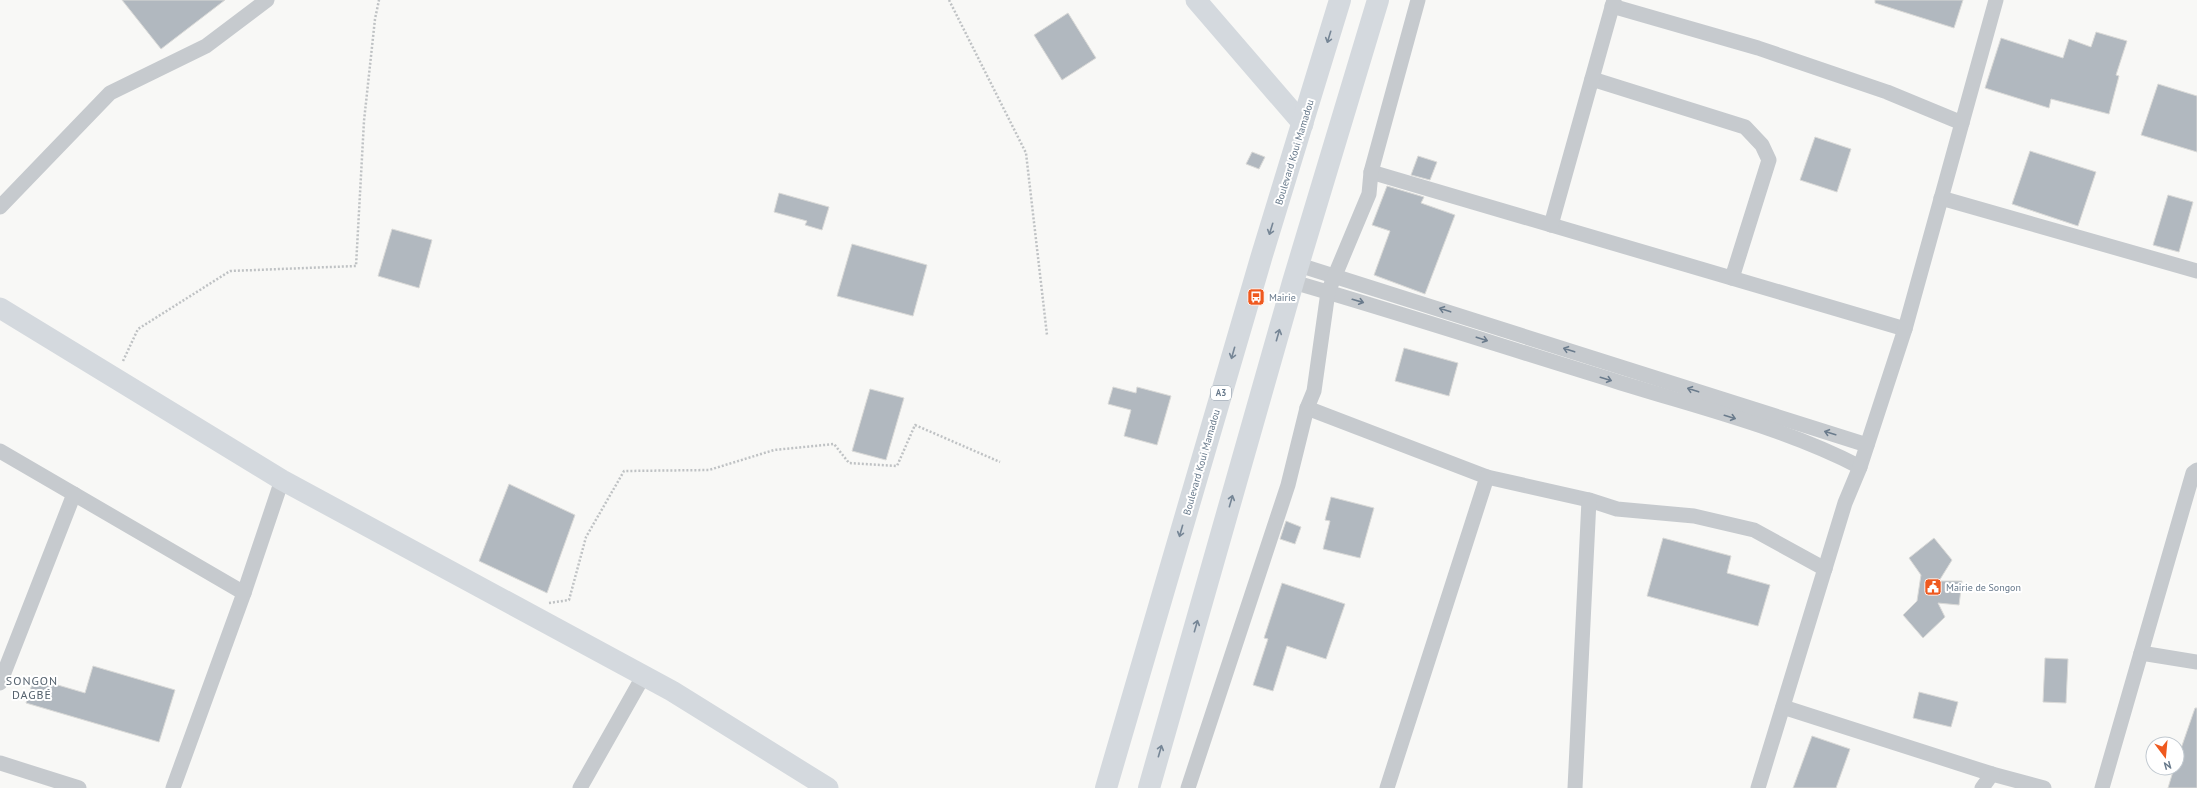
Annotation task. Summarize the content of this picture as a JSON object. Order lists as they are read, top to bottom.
{
  "streets": {
    "main road": ["Boulevard Koui Mamadou", "A3"]
  },
  "districts": ["SONGON DAGBÉ"],
  "places": {
    "bus stop": ["Mairie"],
    "public building": ["Mairie de Songon"]
  },
  "north": "bottom"
}
